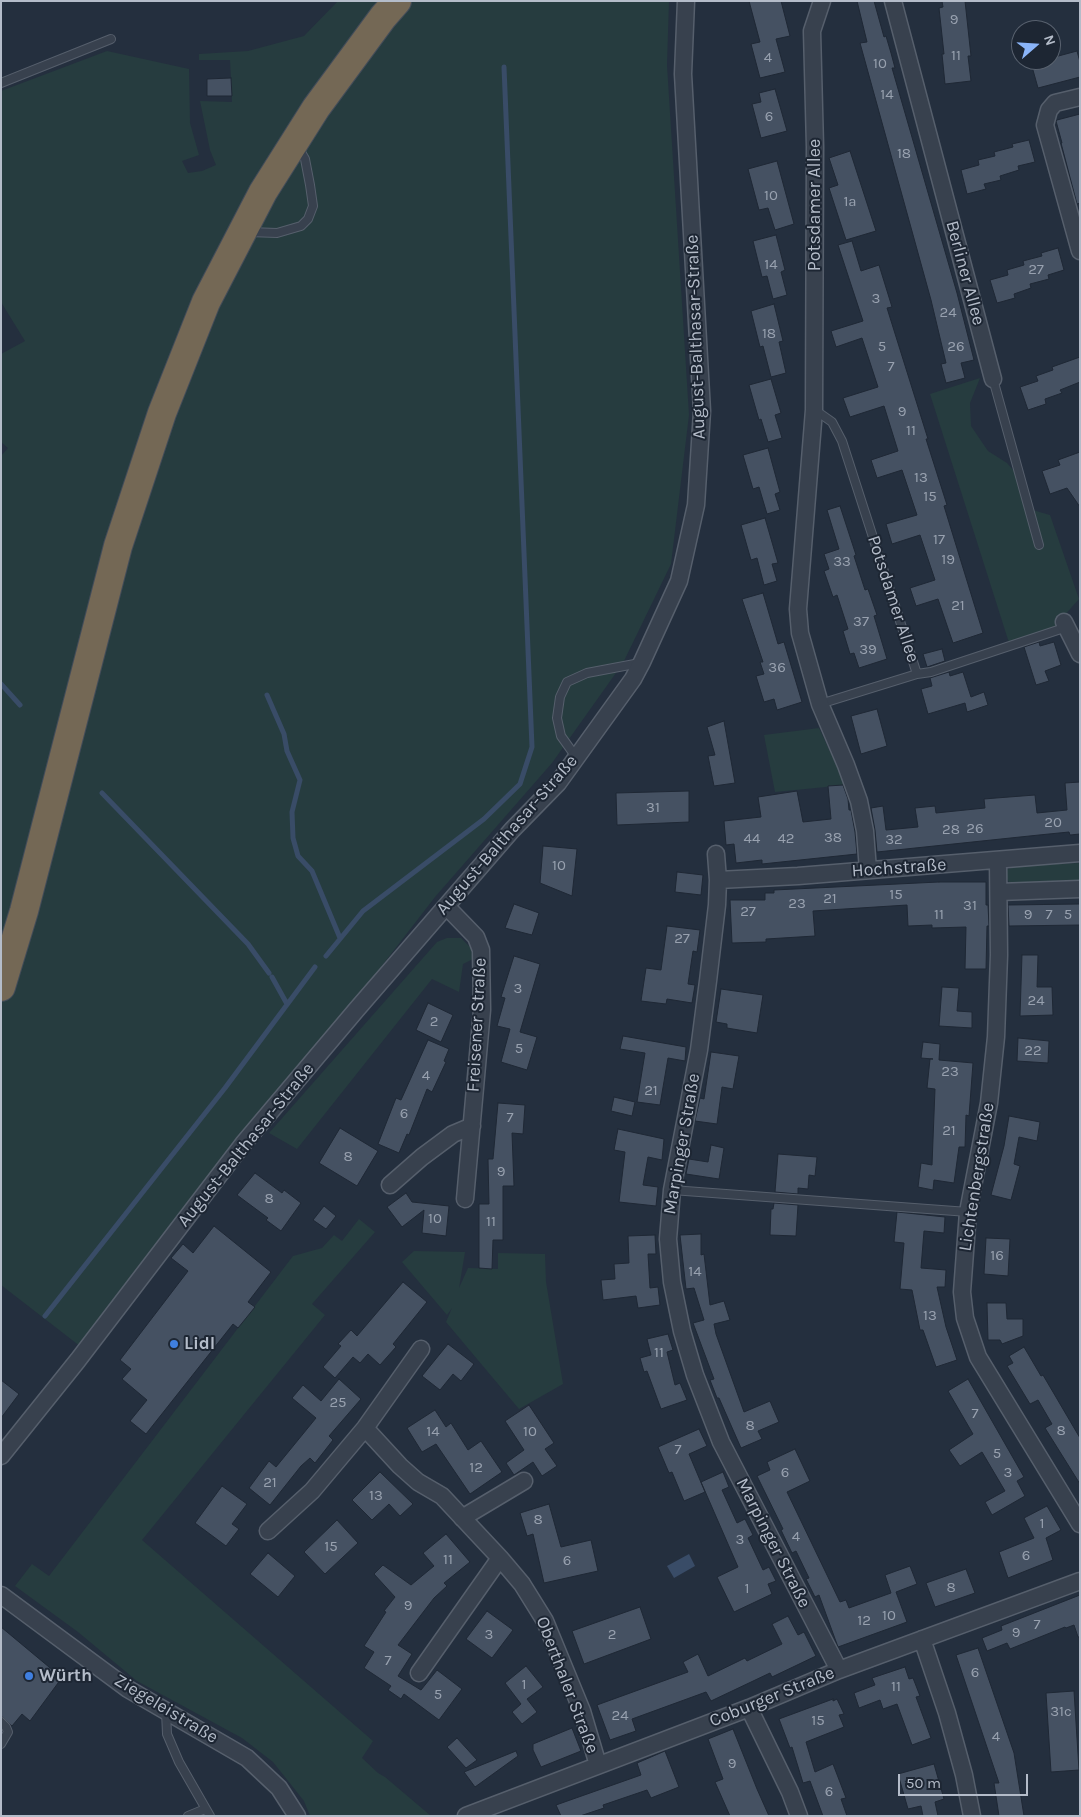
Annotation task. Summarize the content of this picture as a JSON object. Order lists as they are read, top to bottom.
{
  "streets": {
    "street": [
      "Potsdamer Allee",
      "Berliner Allee",
      "August-Balthasar-Straße",
      "Hochstraße",
      "Freisener Straße",
      "Marpinger Straße",
      "Lichtenbergstraße",
      "Oberthaler Straße",
      "Coburger Straße",
      "Ziegeleistraße"
    ]
  },
  "crossings": [
    ["Potsdamer Allee", "Hochstraße"],
    ["August-Balthasar-Straße", "Freisener Straße"],
    ["Hochstraße", "Marpinger Straße"],
    ["Hochstraße", "Lichtenbergstraße"],
    ["Marpinger Straße", "Coburger Straße"],
    ["Oberthaler Straße", "Coburger Straße"]
  ],
  "places": ["Lidl", "Würth"],
  "house_numbers": [
    "9",
    "11",
    "4",
    "10",
    "14",
    "6",
    "18",
    "10",
    "1a",
    "14",
    "27",
    "3",
    "24",
    "18",
    "5",
    "26",
    "7",
    "9",
    "11",
    "13",
    "15",
    "17",
    "19",
    "33",
    "21",
    "37",
    "39",
    "36",
    "31",
    "20",
    "26",
    "28",
    "38",
    "44",
    "42",
    "32",
    "10",
    "15",
    "21",
    "23",
    "31",
    "27",
    "11",
    "9",
    "7",
    "5",
    "27",
    "3",
    "24",
    "2",
    "5",
    "22",
    "23",
    "4",
    "21",
    "6",
    "7",
    "21",
    "8",
    "9",
    "8",
    "10",
    "11",
    "16",
    "14",
    "13",
    "11",
    "25",
    "7",
    "8",
    "8",
    "14",
    "10",
    "7",
    "5",
    "12",
    "6",
    "3",
    "21",
    "13",
    "8",
    "1",
    "4",
    "3",
    "15",
    "6",
    "11",
    "6",
    "8",
    "1",
    "9",
    "10",
    "12",
    "7",
    "9",
    "3",
    "2",
    "7",
    "6",
    "1",
    "11",
    "5",
    "31c",
    "24",
    "15",
    "4",
    "9",
    "6"
  ],
  "scale_bar": "50 m",
  "north": "right"
}
